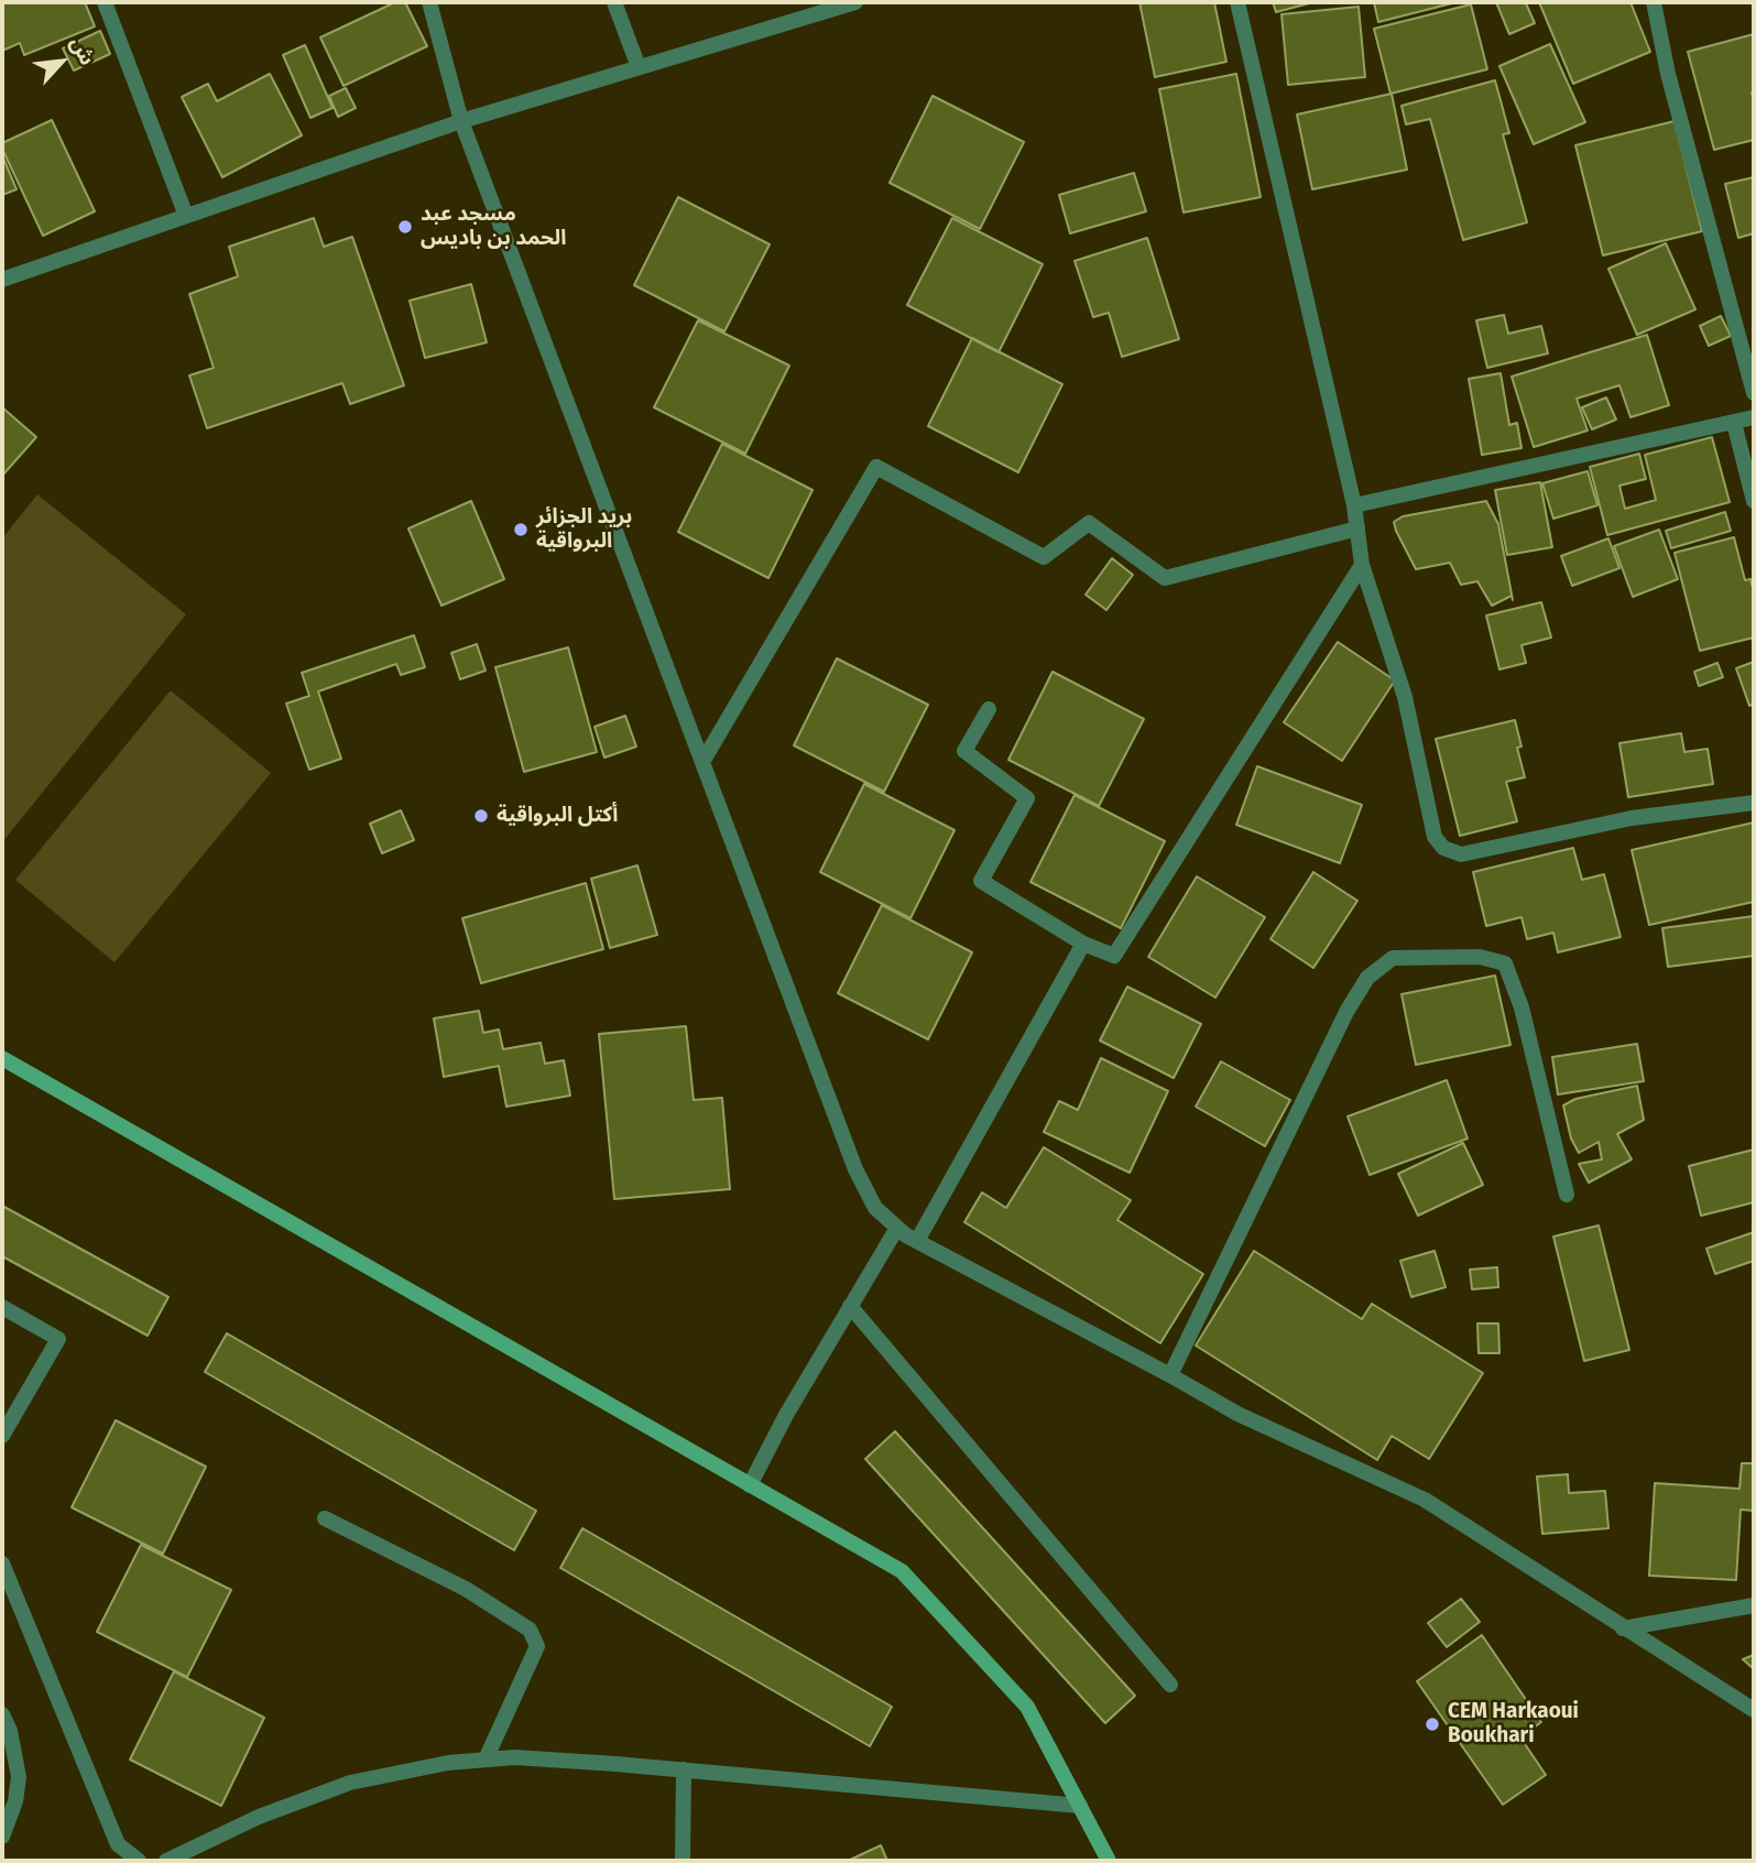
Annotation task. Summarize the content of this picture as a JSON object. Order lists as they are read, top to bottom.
{
  "places": [
    "مسجد عبد الحمد بن باديس",
    "بريد الجزائر البرواقية",
    "أكتل البرواقية",
    "CEM Harkaoui Boukhari"
  ],
  "north": "top right"
}
